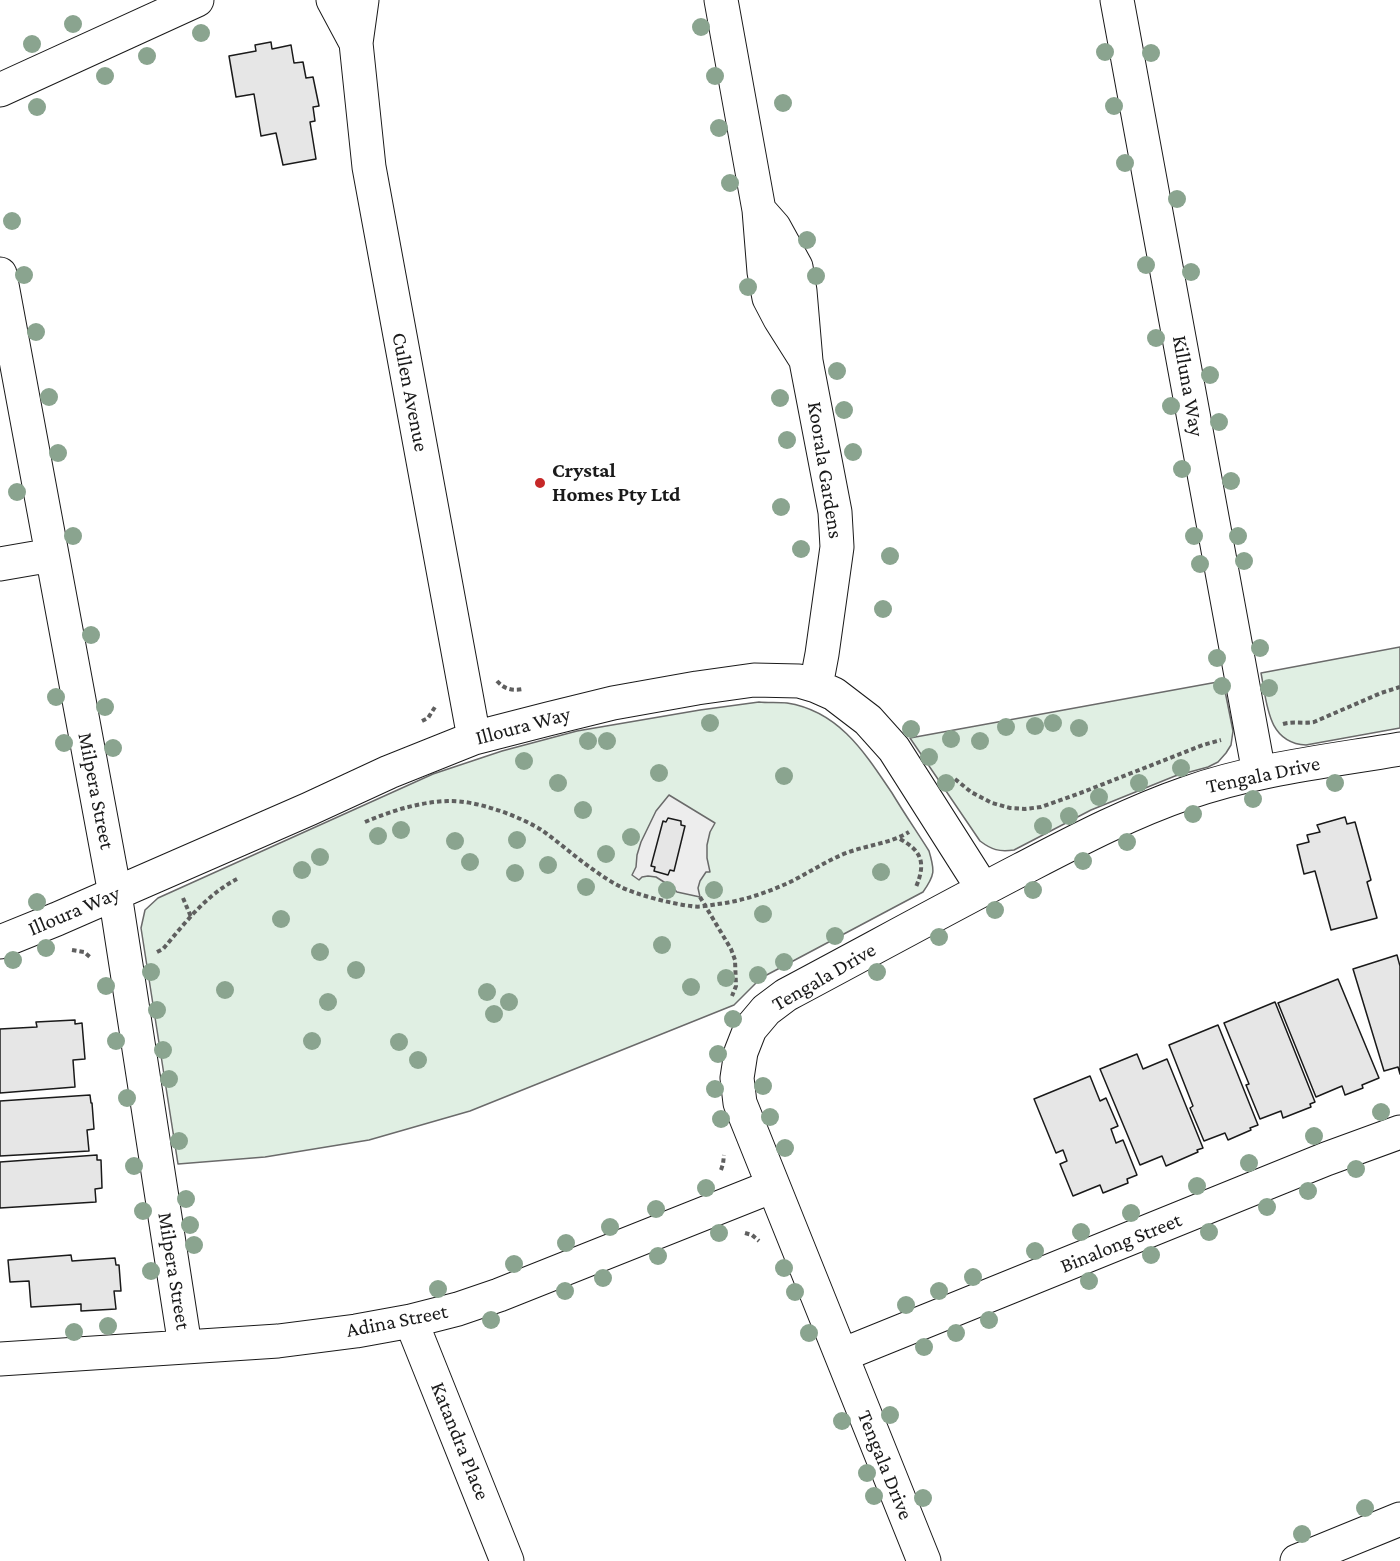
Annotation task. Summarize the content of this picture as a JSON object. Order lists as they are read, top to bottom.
{
  "streets": {
    "street": [
      "Killuna Way",
      "Cullen Avenue",
      "Koorala Gardens",
      "Illoura Way",
      "Tengala Drive",
      "Milpera Street",
      "Binalong Street",
      "Adina Street",
      "Katandra Place"
    ]
  },
  "crossings": [
    ["Killuna Way", "Tengala Drive"],
    ["Cullen Avenue", "Illoura Way"],
    ["Koorala Gardens", "Illoura Way"],
    ["Illoura Way", "Tengala Drive"],
    ["Illoura Way", "Milpera Street"],
    ["Tengala Drive", "Binalong Street"],
    ["Tengala Drive", "Adina Street"],
    ["Milpera Street", "Adina Street"],
    ["Adina Street", "Katandra Place"]
  ],
  "places": ["Crystal Homes Pty Ltd"]
}
